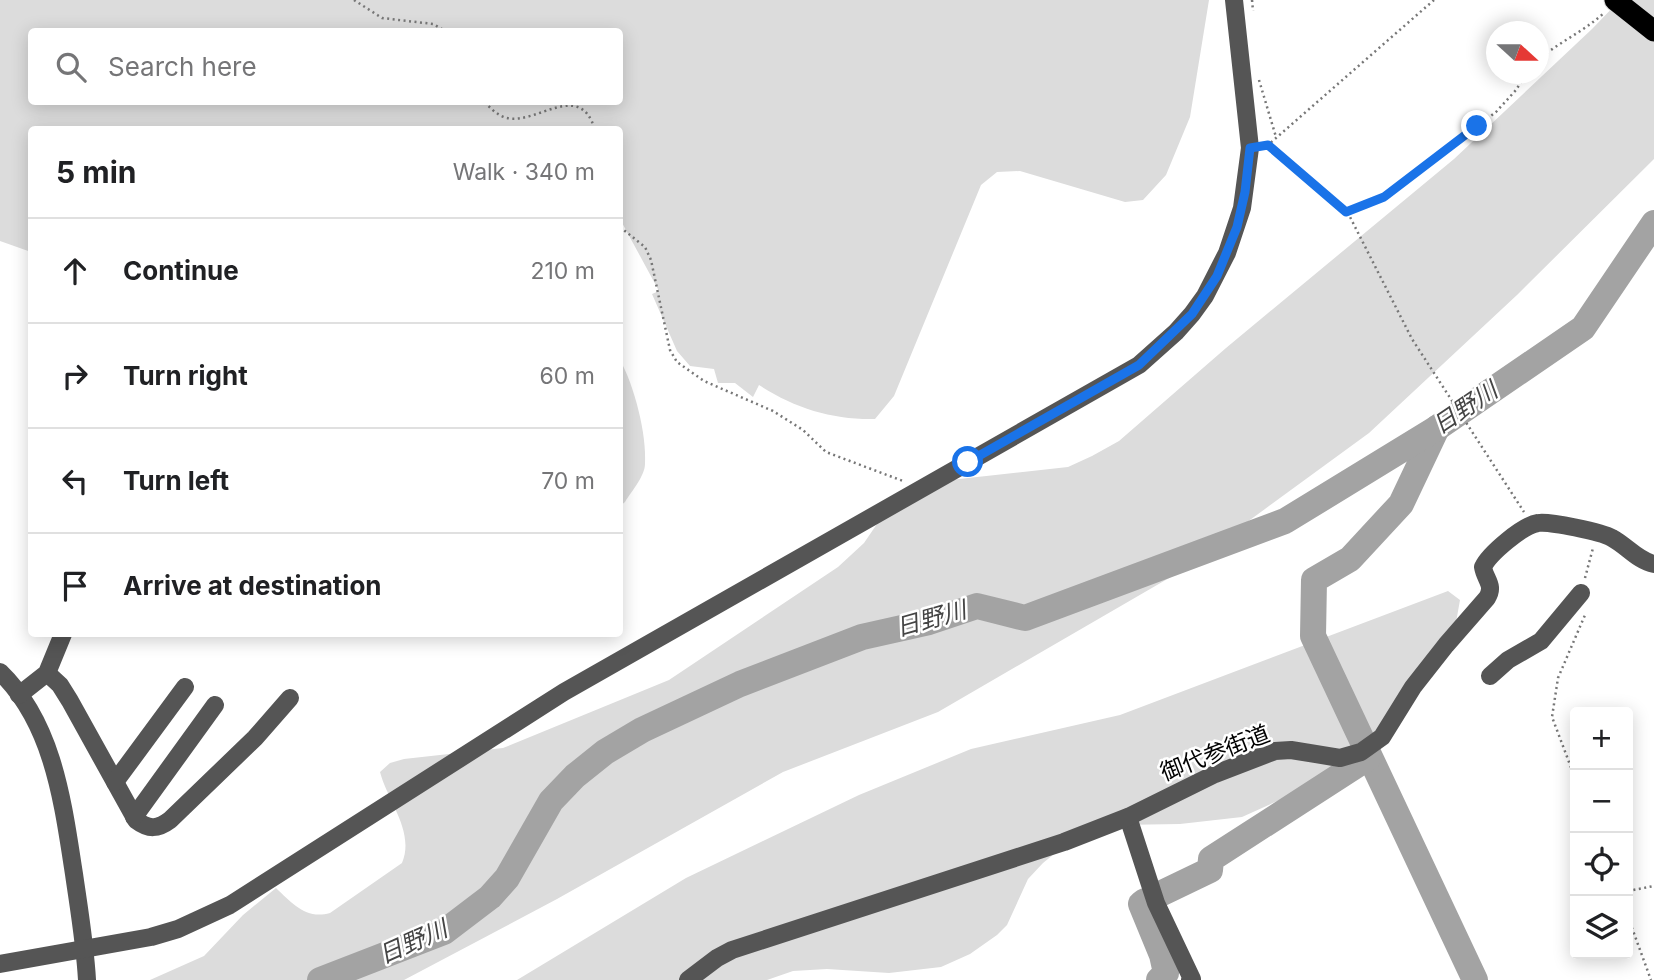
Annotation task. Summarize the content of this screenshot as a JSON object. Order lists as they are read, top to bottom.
{
  "streets": {
    "street": ["御代参街道"]
  },
  "water": ["日野川"],
  "north": "right",
  "page": {
    "search": "Search here",
    "heading": ["5 min", "Walk · 340 m"],
    "list": [
      ["Continue", "210 m"],
      ["Turn right", "60 m"],
      ["Turn left", "70 m"],
      "Arrive at destination"
    ],
    "map_buttons": ["+", "−"]
  }
}
